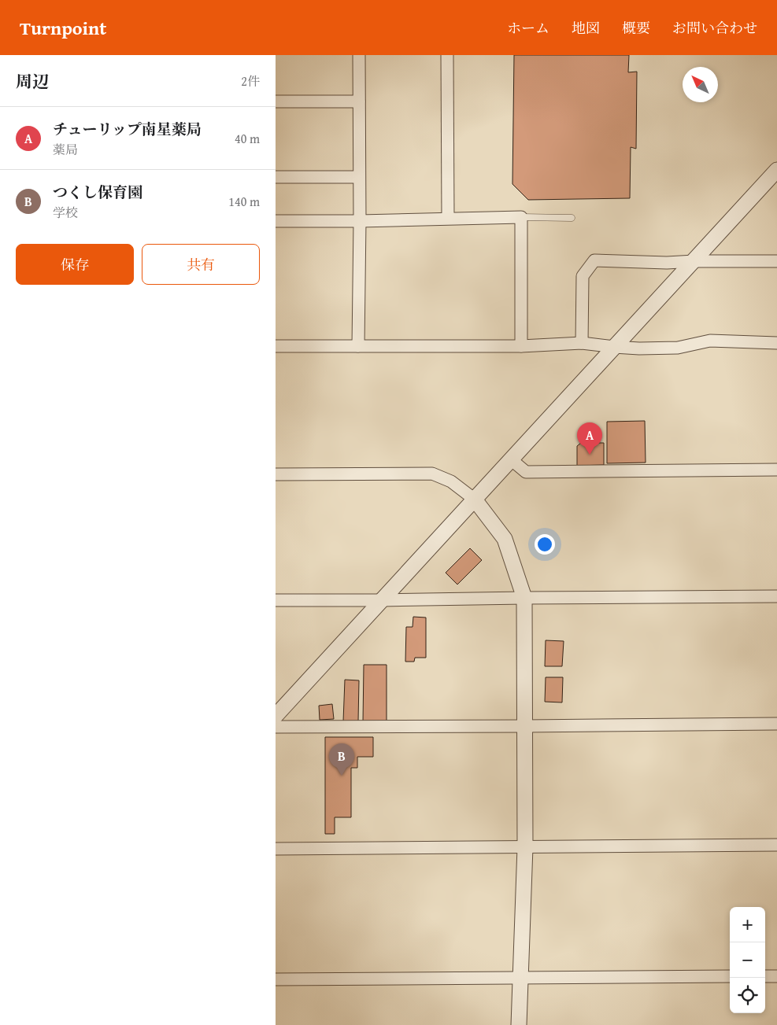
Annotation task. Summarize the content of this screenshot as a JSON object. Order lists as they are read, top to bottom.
{
  "north": "top left",
  "page": {
    "header": "Turnpoint",
    "nav": [
      "ホーム",
      "地図",
      "概要",
      "お問い合わせ"
    ],
    "heading": ["周辺", "2件"],
    "list": [
      {
        "mark": "A",
        "name": "チューリップ南星薬局",
        "note": "薬局",
        "value": "40 m"
      },
      {
        "mark": "B",
        "name": "つくし保育園",
        "note": "学校",
        "value": "140 m"
      }
    ],
    "buttons": ["保存", "共有"],
    "pins": ["A", "B"],
    "map_buttons": ["+", "−"]
  }
}
